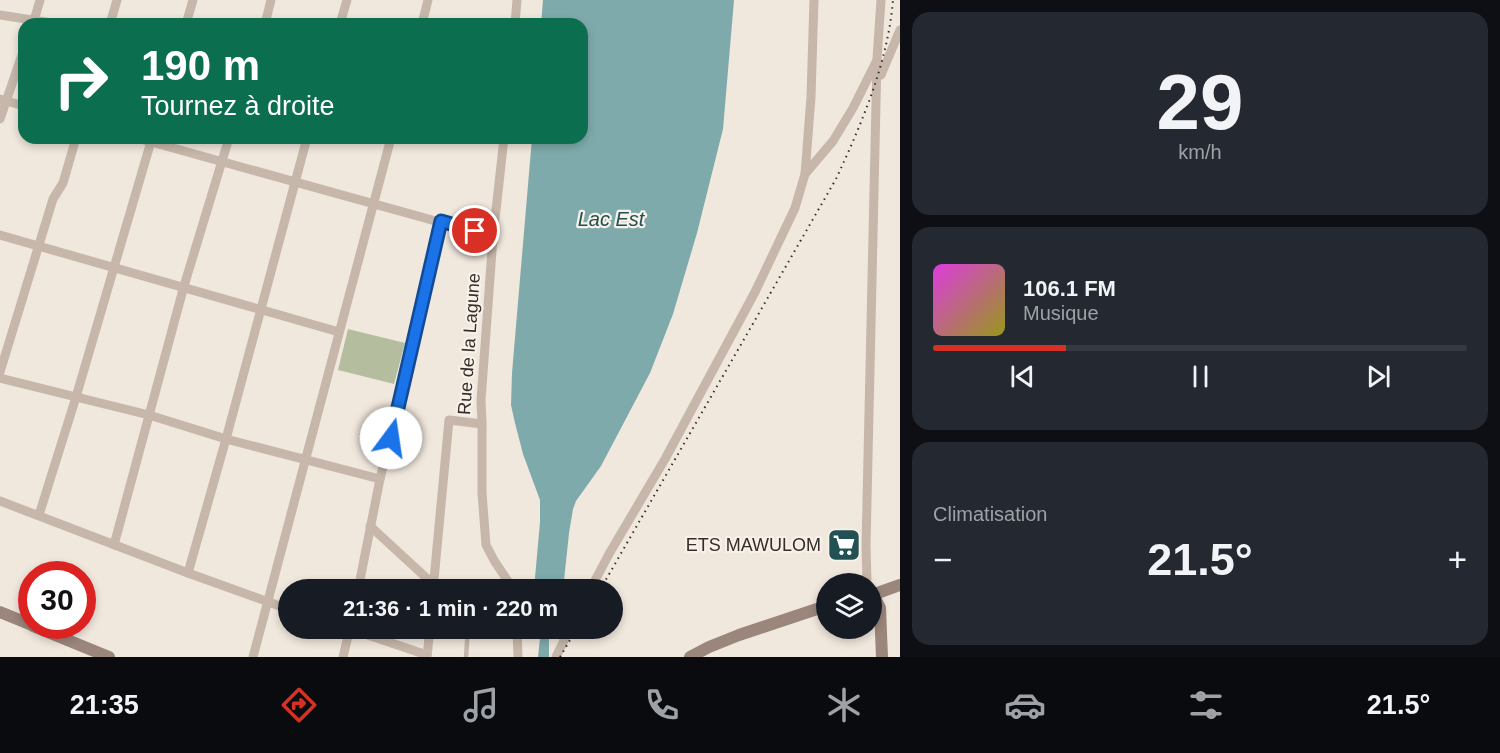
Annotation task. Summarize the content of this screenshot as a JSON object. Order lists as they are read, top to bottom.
{
  "streets": {
    "street": ["Rue de la Lagune"]
  },
  "water": ["Lac Est"],
  "places": {
    "supermarket": ["ETS MAWULOM"]
  },
  "page": {
    "tile": [
      ["29", "km/h"],
      "Climatisation"
    ],
    "turn": ["190 m", "Tournez à droite"],
    "song": ["106.1 FM", "Musique"],
    "heat": ["−", "21.5°", "+"],
    "limit": "30",
    "trip": "21:36 · 1 min · 220 m",
    "tabs": ["21:35", "21.5°"]
  }
}
